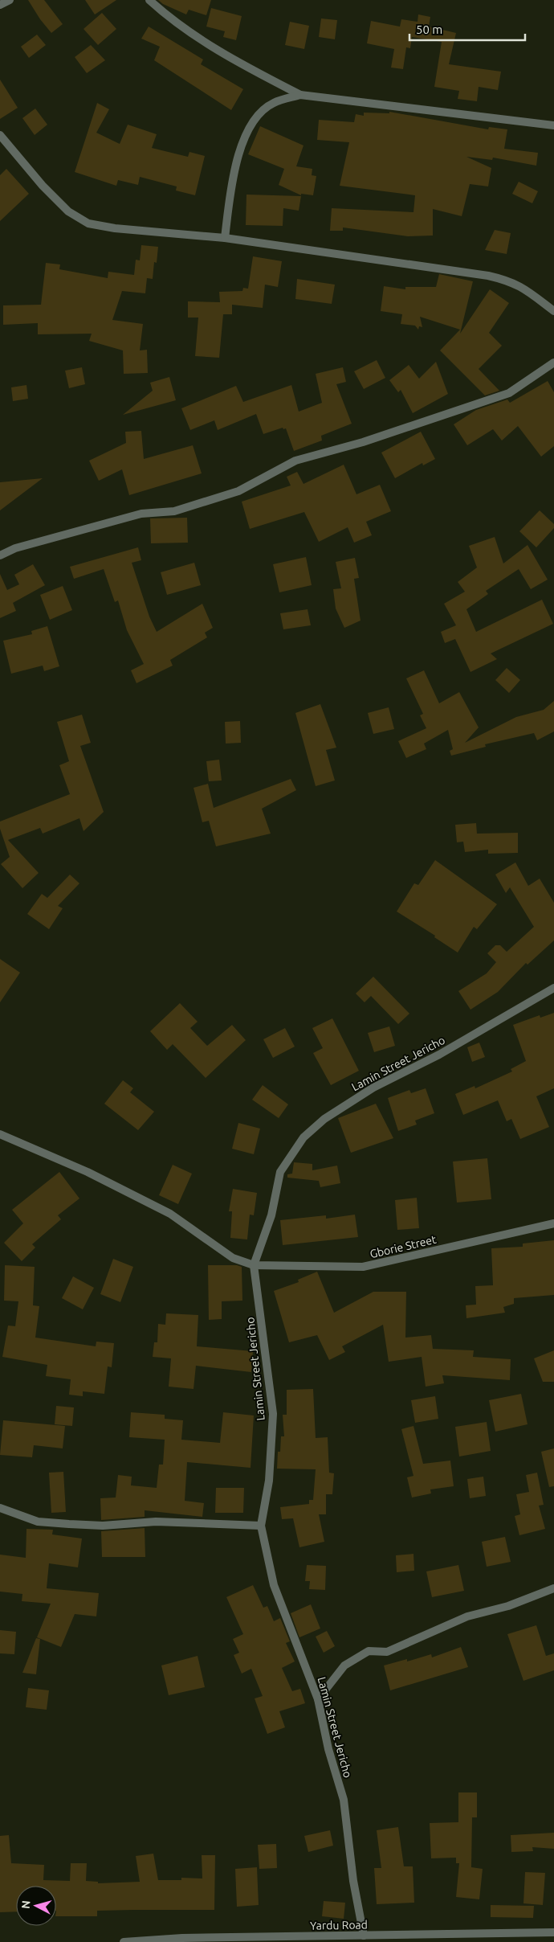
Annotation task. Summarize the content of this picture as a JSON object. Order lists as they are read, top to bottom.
{
  "streets": {
    "street": ["Lamin Street Jericho", "Gborie Street", "Yardu Road"]
  },
  "crossings": [
    ["Lamin Street Jericho", "Gborie Street"],
    ["Lamin Street Jericho", "Yardu Road"]
  ],
  "scale_bar": "50 m",
  "north": "left"
}
